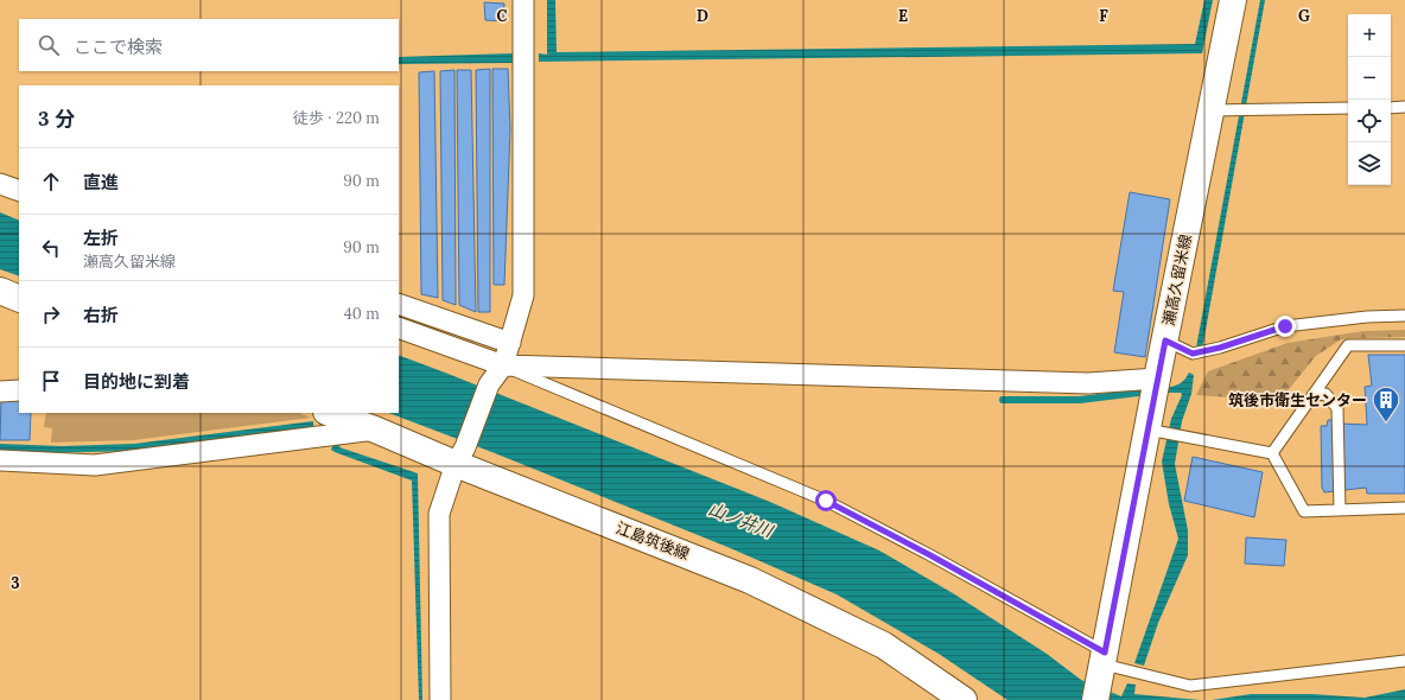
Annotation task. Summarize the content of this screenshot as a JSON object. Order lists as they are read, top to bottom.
{
  "streets": {
    "main road": ["瀬高久留米線", "江島筑後線"]
  },
  "water": ["山ノ井川"],
  "places": {
    "building": ["筑後市衛生センター"]
  },
  "page": {
    "map_buttons": ["+", "−"],
    "search": "ここで検索",
    "heading": ["3 分", "徒歩 · 220 m"],
    "list": [
      ["直進", "90 m"],
      ["左折", "瀬高久留米線", "90 m"],
      ["右折", "40 m"],
      "目的地に到着"
    ]
  },
  "grid": {
    "columns": [
      "C",
      "D",
      "E",
      "F",
      "G"
    ],
    "rows": ["3"]
  }
}
